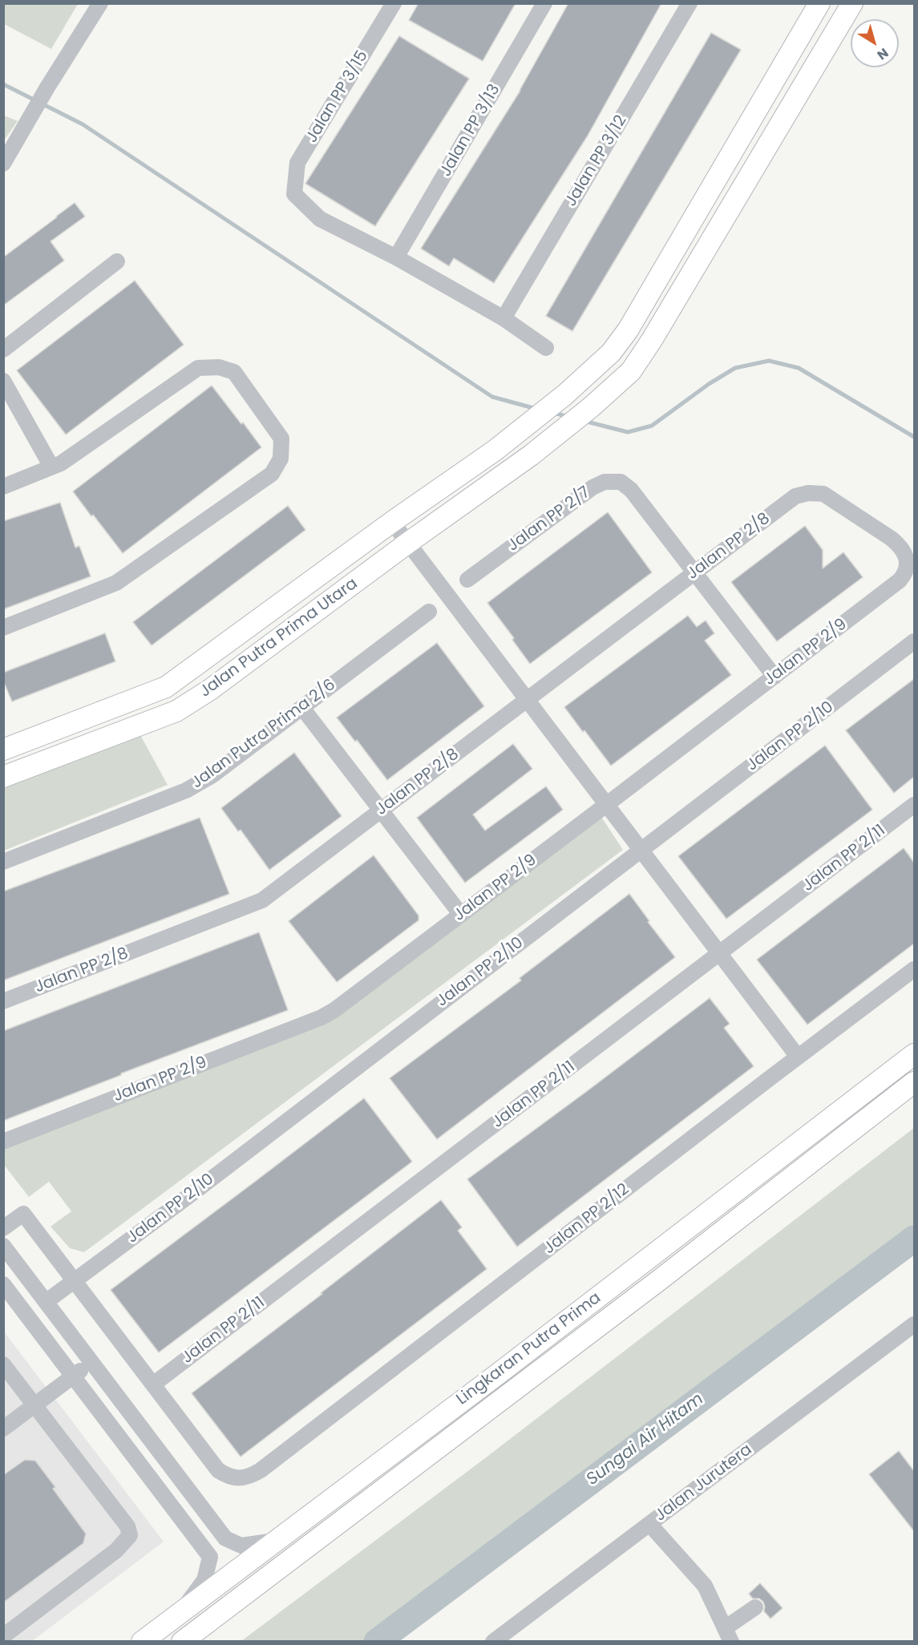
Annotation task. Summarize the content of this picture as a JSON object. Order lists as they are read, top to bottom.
{
  "streets": {
    "main road": ["Jalan Putra Prima Utara", "Lingkaran Putra Prima"],
    "street": [
      "Jalan PP 3/15",
      "Jalan PP 3/13",
      "Jalan PP 3/12",
      "Jalan PP 2/7",
      "Jalan PP 2/8",
      "Jalan PP 2/9",
      "Jalan Putra Prima 2/6",
      "Jalan PP 2/10",
      "Jalan PP 2/11",
      "Jalan PP 2/12",
      "Jalan Jurutera"
    ]
  },
  "crossings": [
    ["Jalan PP 3/15", "Jalan PP 3/13"],
    ["Jalan PP 2/7", "Jalan PP 2/8"],
    ["Jalan PP 2/7", "Jalan PP 2/9"],
    ["Jalan PP 2/8", "Jalan PP 2/9"],
    ["Jalan PP 2/10", "Jalan PP 2/12"],
    ["Jalan PP 2/11", "Jalan PP 2/12"]
  ],
  "water": ["Sungai Air Hitam"],
  "north": "bottom right"
}
